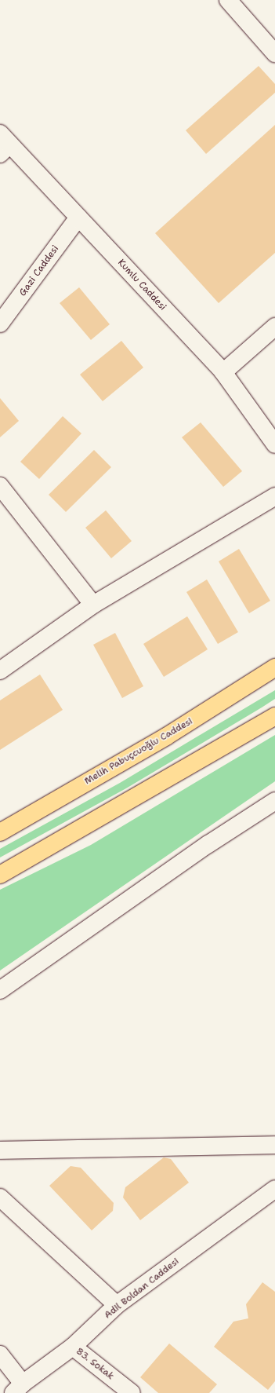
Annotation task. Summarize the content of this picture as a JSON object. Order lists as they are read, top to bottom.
{
  "streets": {
    "main road": ["Melih Pabuçcuoğlu Caddesi"],
    "street": [
      "Gazi Caddesi",
      "Kumlu Caddesi",
      "Adil Boldan Caddesi",
      "83. Sokak"
    ]
  },
  "crossings": [
    ["Gazi Caddesi", "Kumlu Caddesi"],
    ["Adil Boldan Caddesi", "83. Sokak"]
  ]
}
